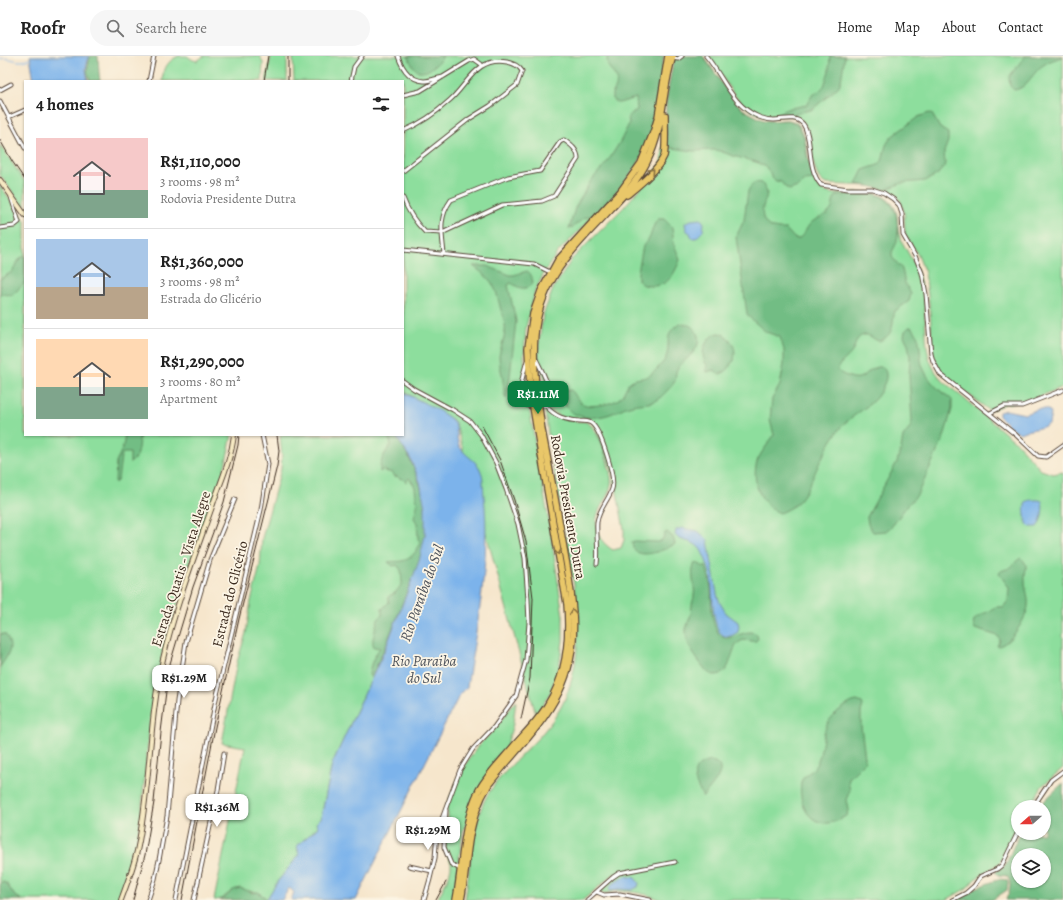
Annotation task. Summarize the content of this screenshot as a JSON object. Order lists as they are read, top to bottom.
{
  "streets": {
    "highway": ["Rodovia Presidente Dutra"],
    "street": ["Estrada Quatis - Vista Alegre", "Estrada do Glicério"]
  },
  "water": ["Rio Paraíba do Sul", "Rio Paraiba do Sul"],
  "north": "left",
  "page": {
    "header": "Roofr",
    "search": "Search here",
    "nav": [
      "Home",
      "Map",
      "About",
      "Contact"
    ],
    "heading": "4 homes",
    "list": [
      {
        "name": "R$1,110,000",
        "note": "3 rooms · 98 m² · Rodovia Presidente Dutra"
      },
      {
        "name": "R$1,360,000",
        "note": "3 rooms · 98 m² · Estrada do Glicério"
      },
      {
        "name": "R$1,290,000",
        "note": "3 rooms · 80 m² · Apartment"
      }
    ],
    "price": [
      "R$1.11M",
      "R$1.29M",
      "R$1.36M",
      "R$1.29M"
    ]
  }
}
